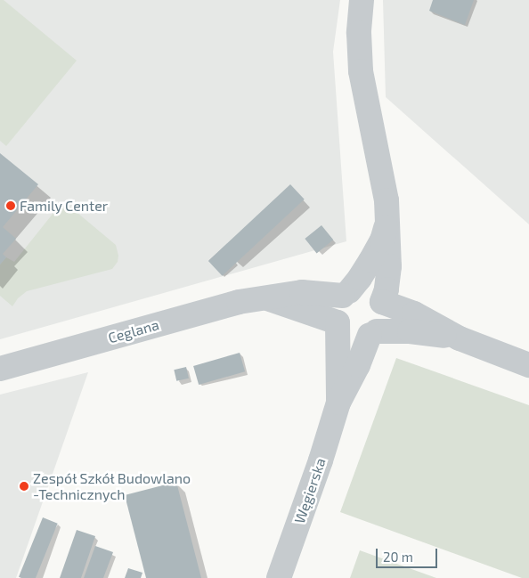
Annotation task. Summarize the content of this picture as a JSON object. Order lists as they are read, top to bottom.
{
  "streets": {
    "street": ["Ceglana", "Węgierska"]
  },
  "crossings": [
    ["Ceglana", "Węgierska"]
  ],
  "places": ["Family Center", "Zespół Szkół Budowlano -Technicznych"],
  "scale_bar": "20 m"
}
